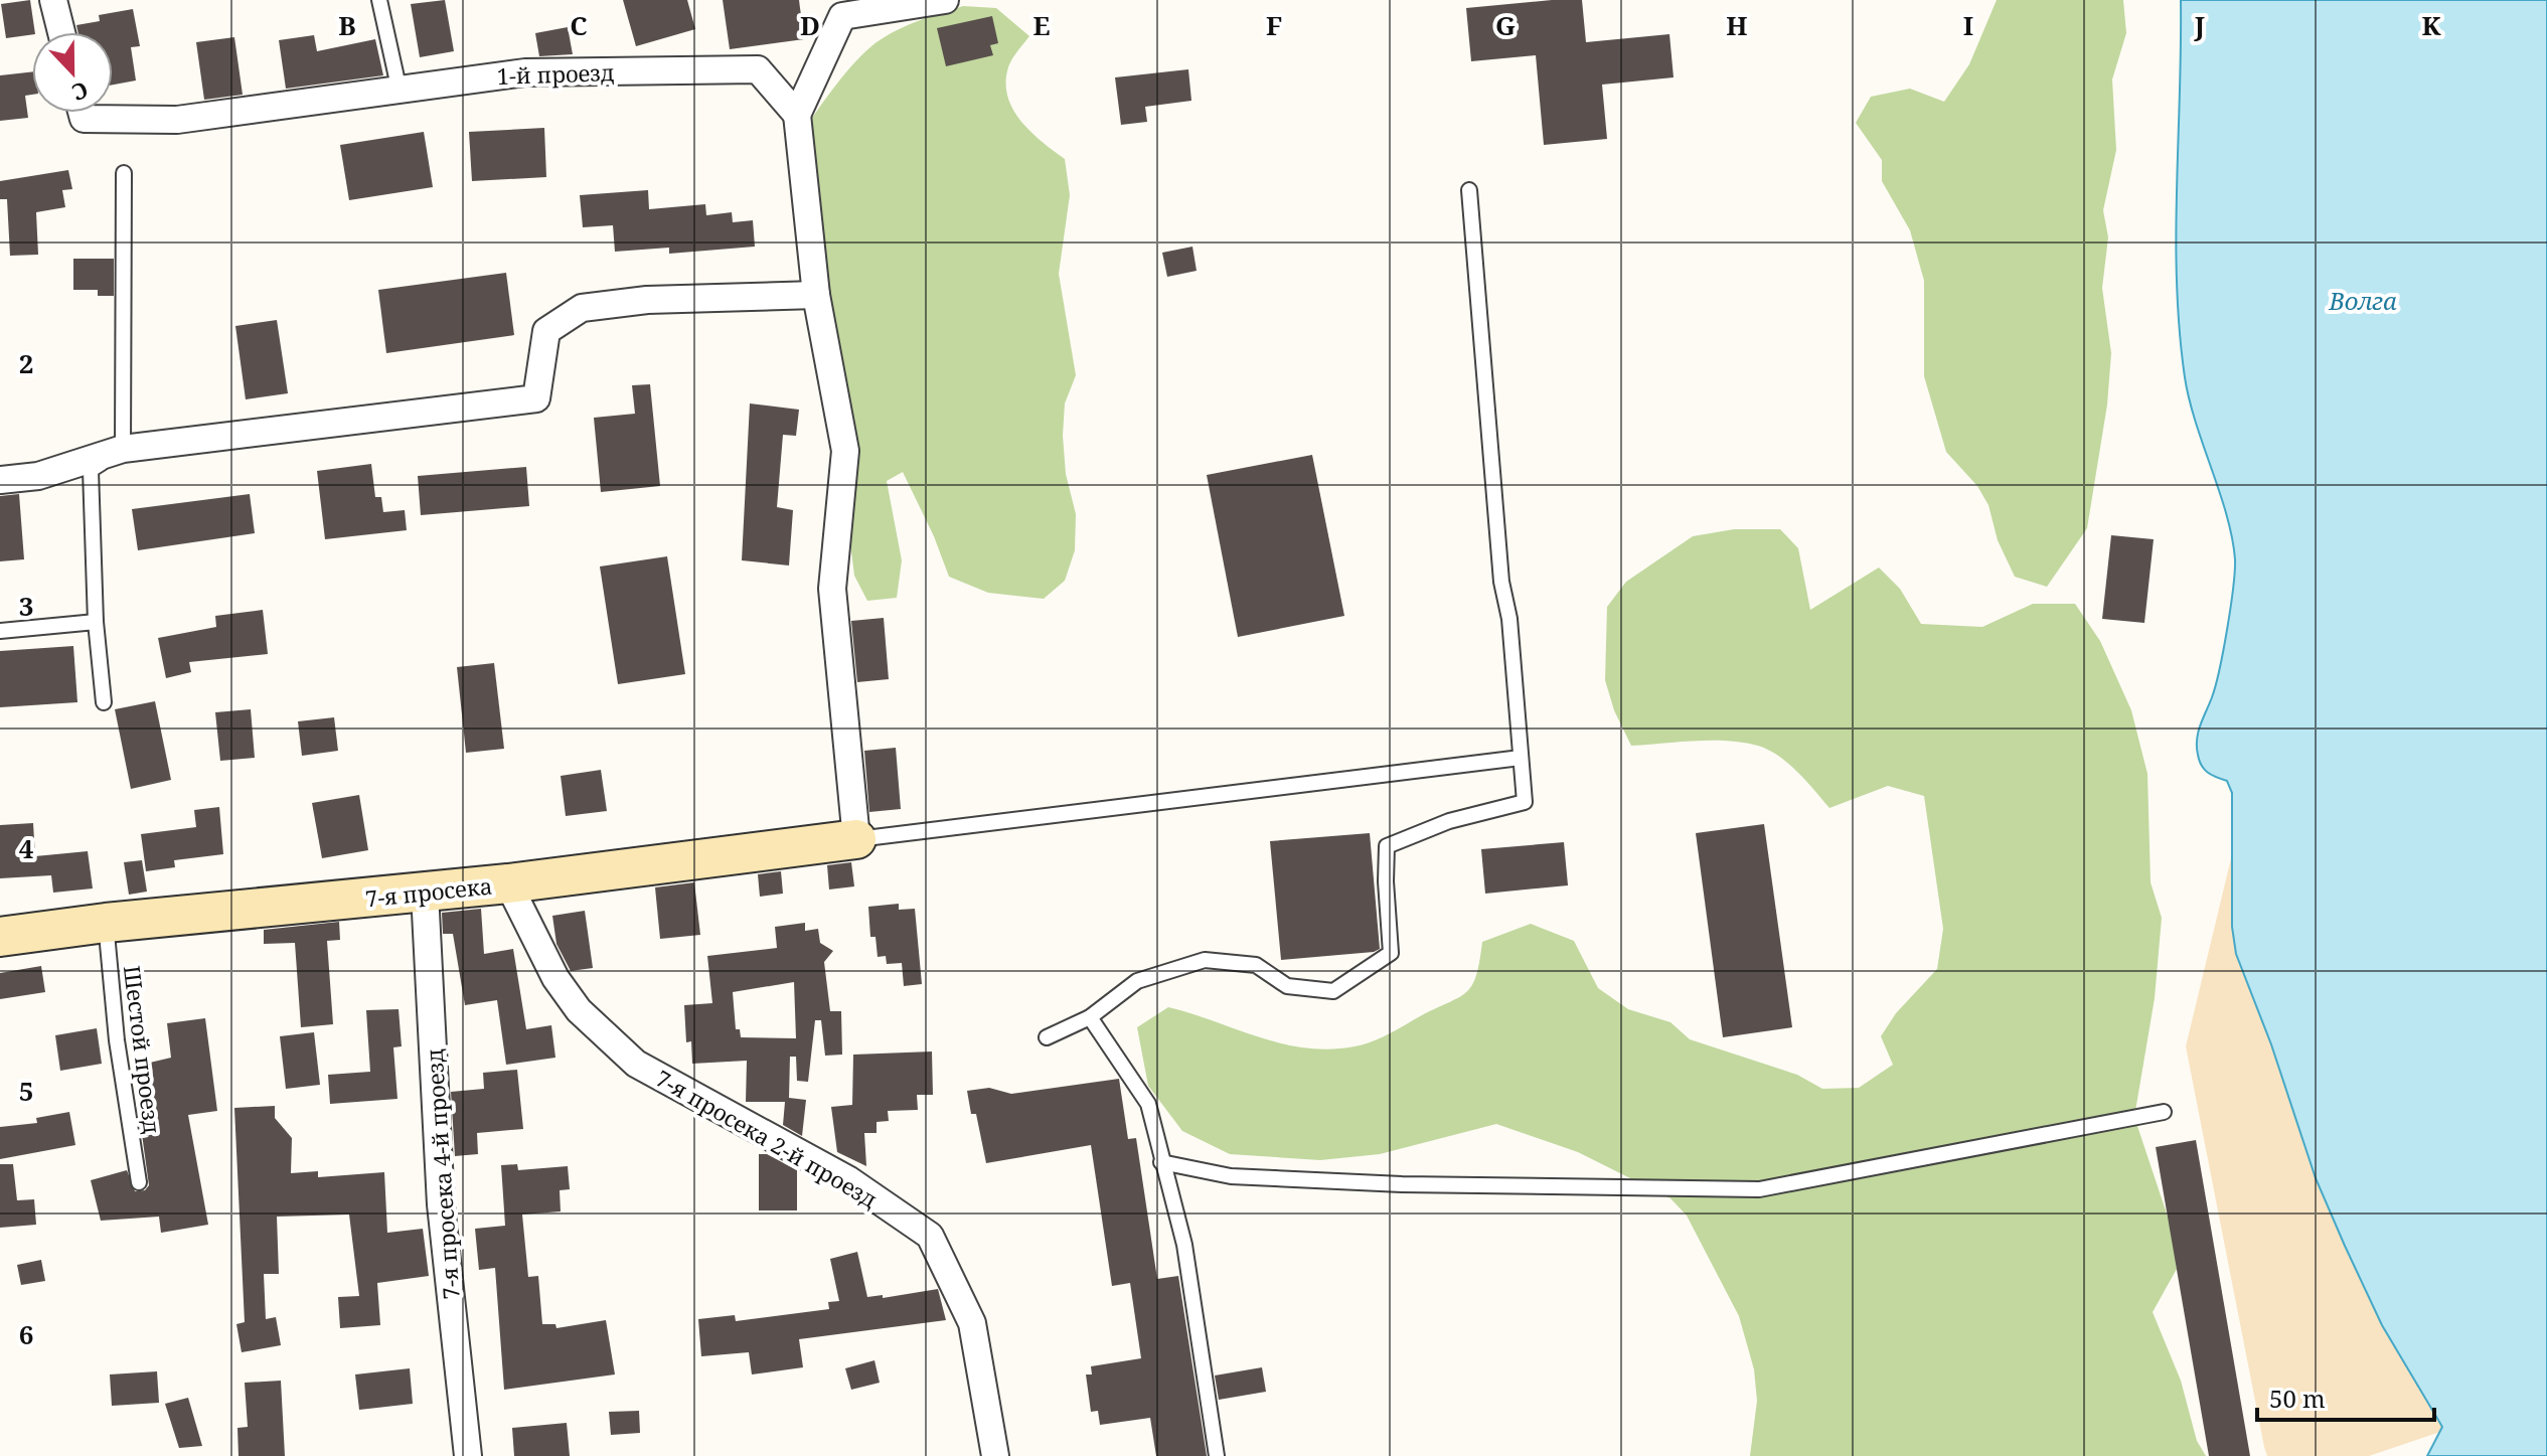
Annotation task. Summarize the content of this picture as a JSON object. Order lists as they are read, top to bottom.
{
  "streets": {
    "street": [
      "1-й проезд",
      "7-я просека",
      "7-я просека 2-й проезд",
      "7-я просека 4-й проезд"
    ],
    "lane": ["Шестой проезд"]
  },
  "crossings": [
    ["7-я просека", "Шестой проезд"],
    ["7-я просека", "7-я просека 2-й проезд"],
    ["7-я просека", "7-я просека 4-й проезд"]
  ],
  "water": ["Волга"],
  "scale_bar": "50 m",
  "north": "bottom",
  "grid": {
    "columns": [
      "B",
      "C",
      "D",
      "E",
      "F",
      "G",
      "H",
      "I",
      "J",
      "K"
    ],
    "rows": [
      "2",
      "3",
      "4",
      "5",
      "6"
    ]
  }
}
